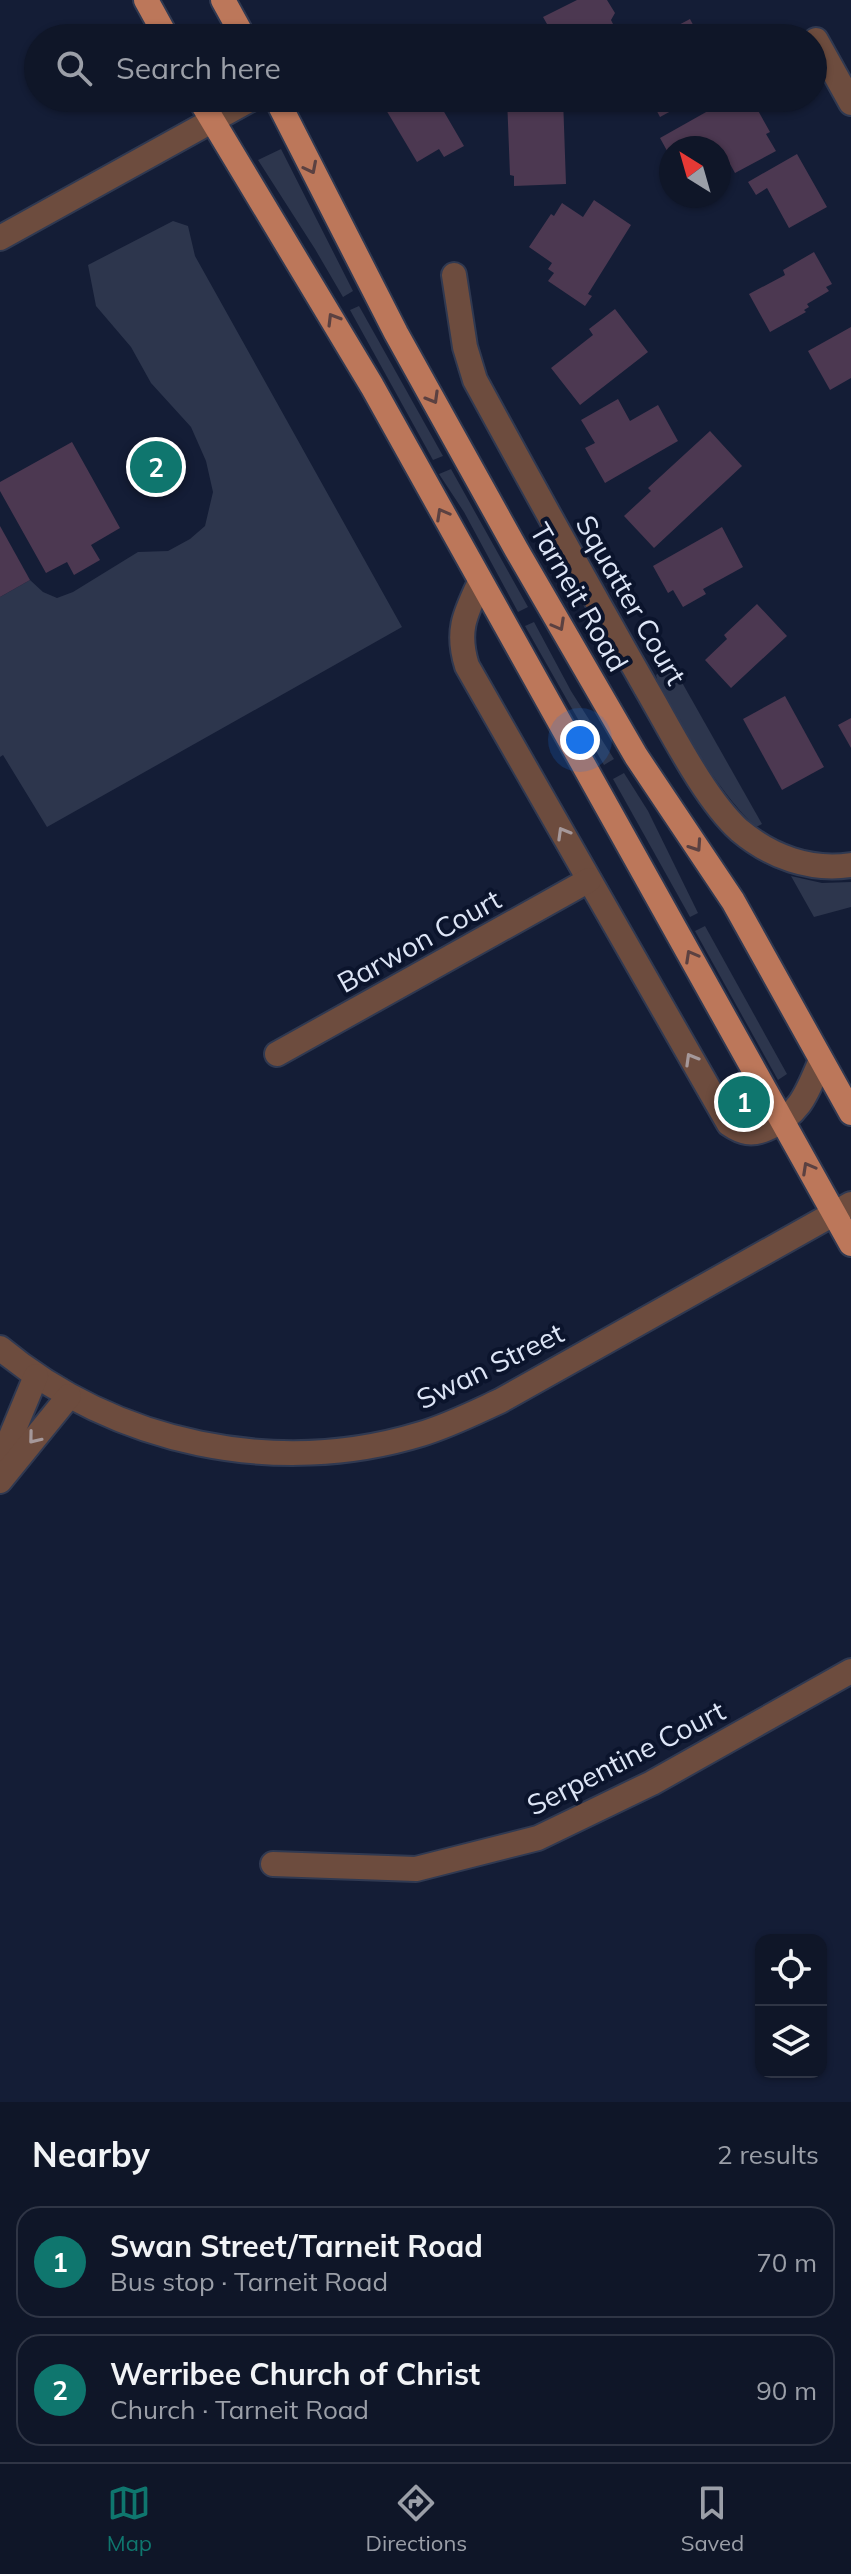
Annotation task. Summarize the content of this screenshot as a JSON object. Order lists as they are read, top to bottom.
{
  "streets": {
    "main road": ["Tarneit Road"],
    "street": [
      "Squatter Court",
      "Barwon Court",
      "Swan Street",
      "Serpentine Court"
    ]
  },
  "north": "top left",
  "page": {
    "search": "Search here",
    "pins": ["2", "1"],
    "heading": ["Nearby", "2 results"],
    "list": [
      {
        "mark": "1",
        "name": "Swan Street/Tarneit Road",
        "note": "Bus stop · Tarneit Road",
        "value": "70 m"
      },
      {
        "mark": "2",
        "name": "Werribee Church of Christ",
        "note": "Church · Tarneit Road",
        "value": "90 m"
      }
    ],
    "nav": ["Map", "Directions", "Saved"]
  }
}
